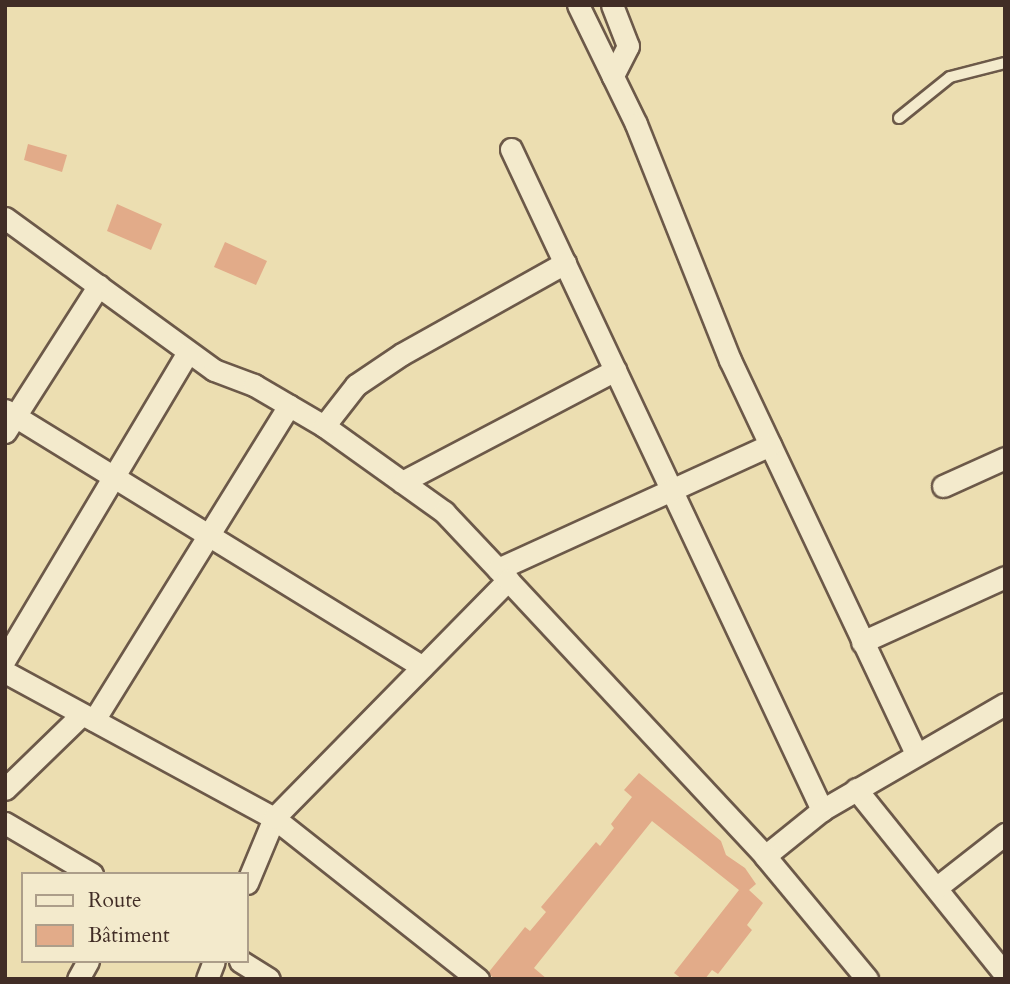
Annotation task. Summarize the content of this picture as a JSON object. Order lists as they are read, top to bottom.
{
  "legend": ["Route", "Bâtiment"]
}
